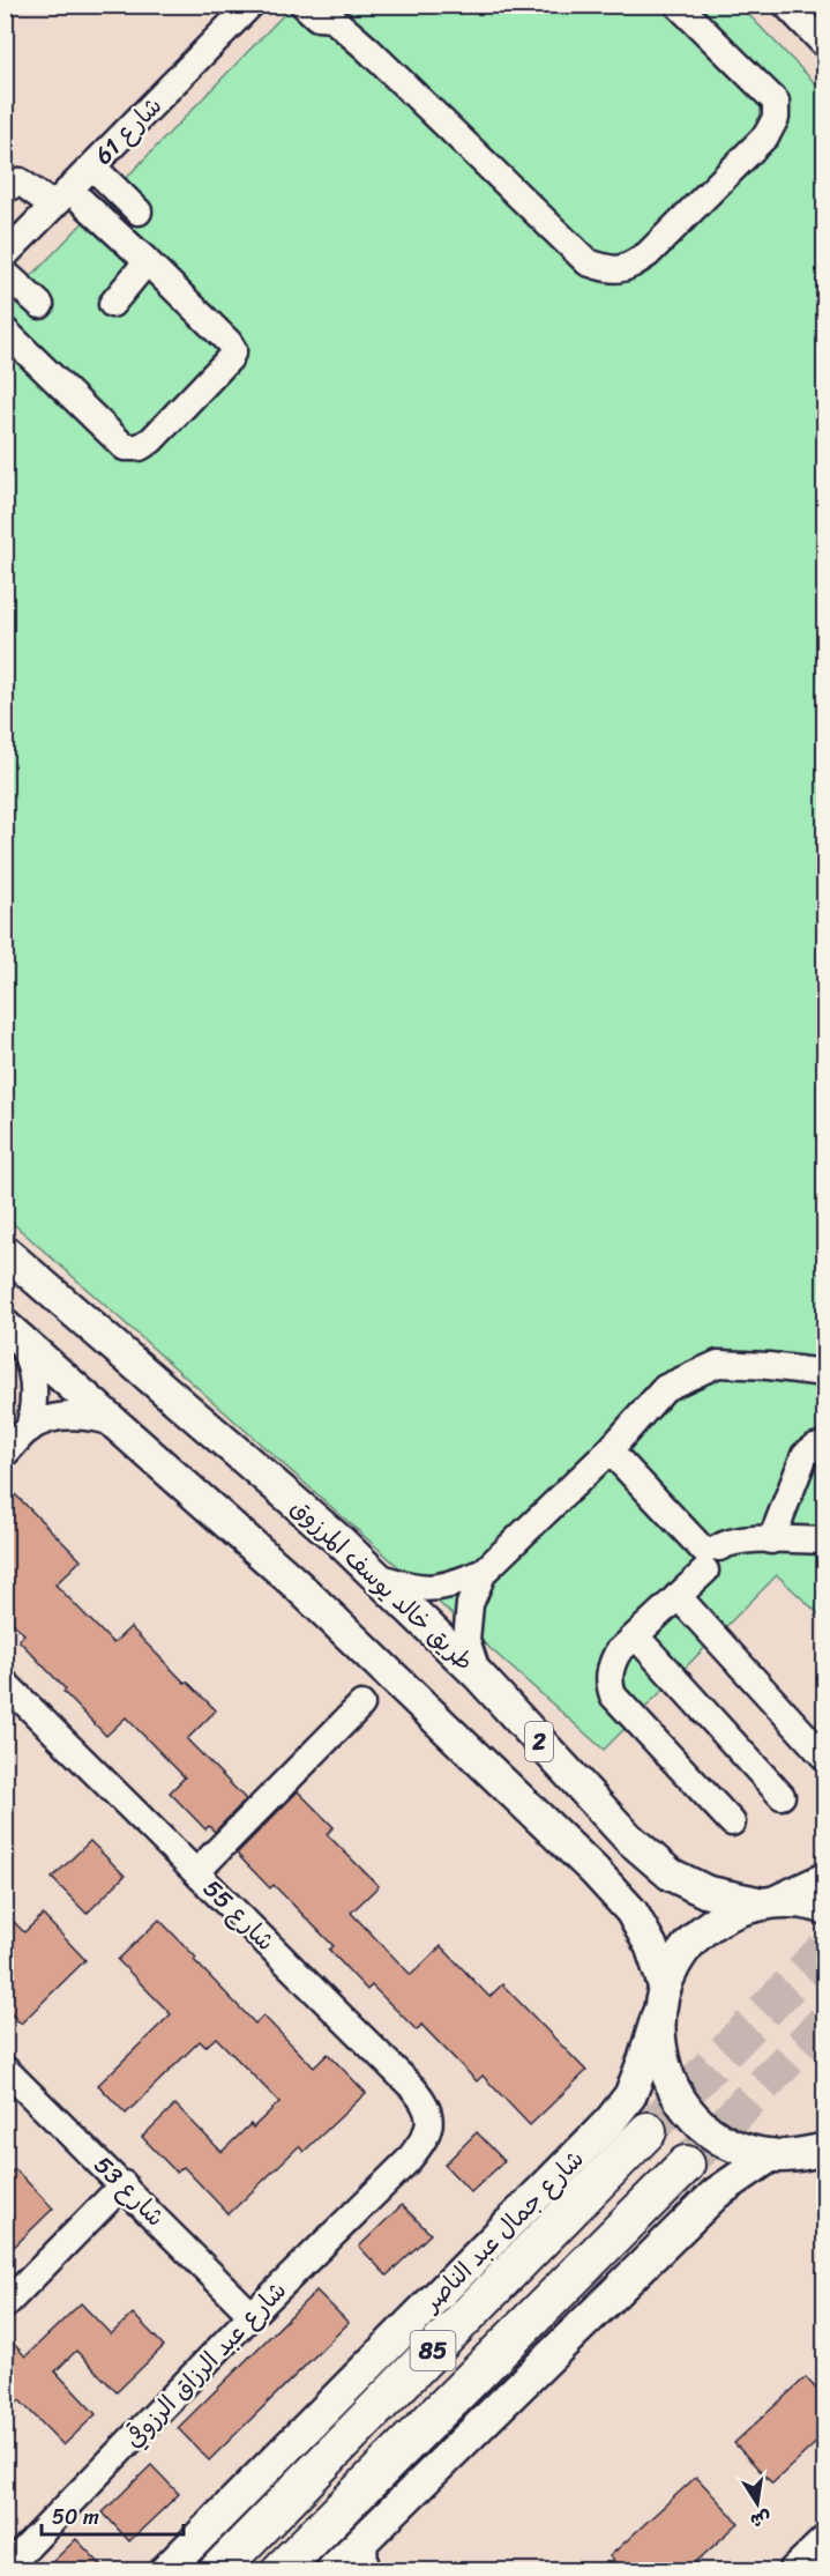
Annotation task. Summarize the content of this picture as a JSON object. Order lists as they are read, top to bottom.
{
  "streets": {
    "highway": ["شارع جمال عبد الناصر", "85"],
    "main road": ["طريق خالد يوسف المرزوق", "2"],
    "street": [
      "شارع 61",
      "شارع 55",
      "شارع 53",
      "شارع عبد الرزاق الرزوقي"
    ]
  },
  "crossings": [
    ["طريق خالد يوسف المرزوق", "2"],
    ["2", "شارع جمال عبد الناصر"],
    ["شارع 55", "شارع عبد الرزاق الرزوقي"],
    ["شارع 53", "شارع عبد الرزاق الرزوقي"]
  ],
  "scale_bar": "50 m",
  "north": "bottom"
}
